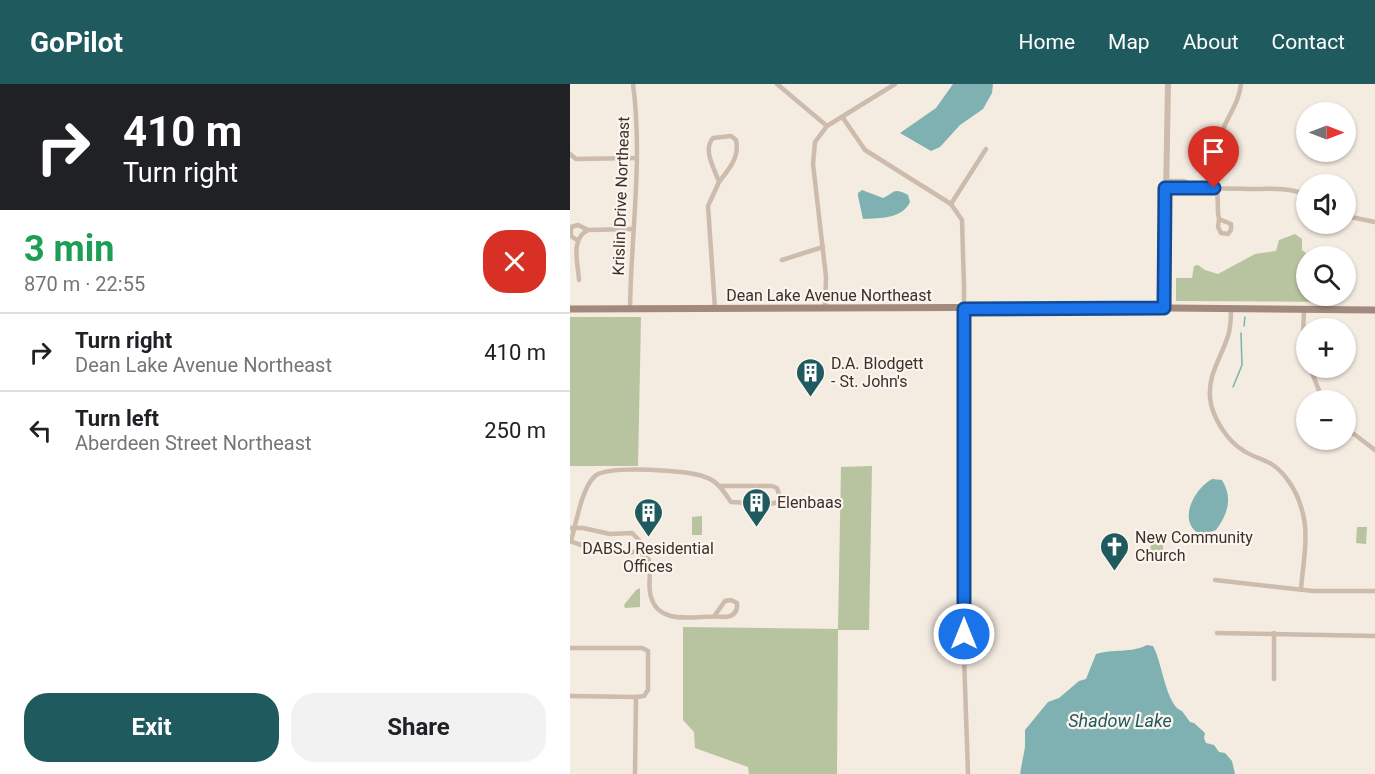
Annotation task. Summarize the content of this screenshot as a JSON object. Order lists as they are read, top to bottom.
{
  "streets": {
    "main road": ["Dean Lake Avenue Northeast"],
    "street": ["Krislin Drive Northeast"]
  },
  "crossings": [
    ["Krislin Drive Northeast", "Dean Lake Avenue Northeast"]
  ],
  "water": ["Shadow Lake"],
  "places": {
    "building": ["D.A. Blodgett - St. John's", "Elenbaas", "DABSJ Residential Offices"],
    "church": ["New Community Church"]
  },
  "north": "right",
  "page": {
    "header": "GoPilot",
    "nav": [
      "Home",
      "Map",
      "About",
      "Contact"
    ],
    "turn": ["410 m", "Turn right"],
    "map_buttons": ["+", "−"],
    "heading": ["3 min", "870 m · 22:55"],
    "list": [
      {
        "name": "Turn right",
        "note": "Dean Lake Avenue Northeast",
        "value": "410 m"
      },
      {
        "name": "Turn left",
        "note": "Aberdeen Street Northeast",
        "value": "250 m"
      }
    ],
    "buttons": ["Exit", "Share"]
  }
}
